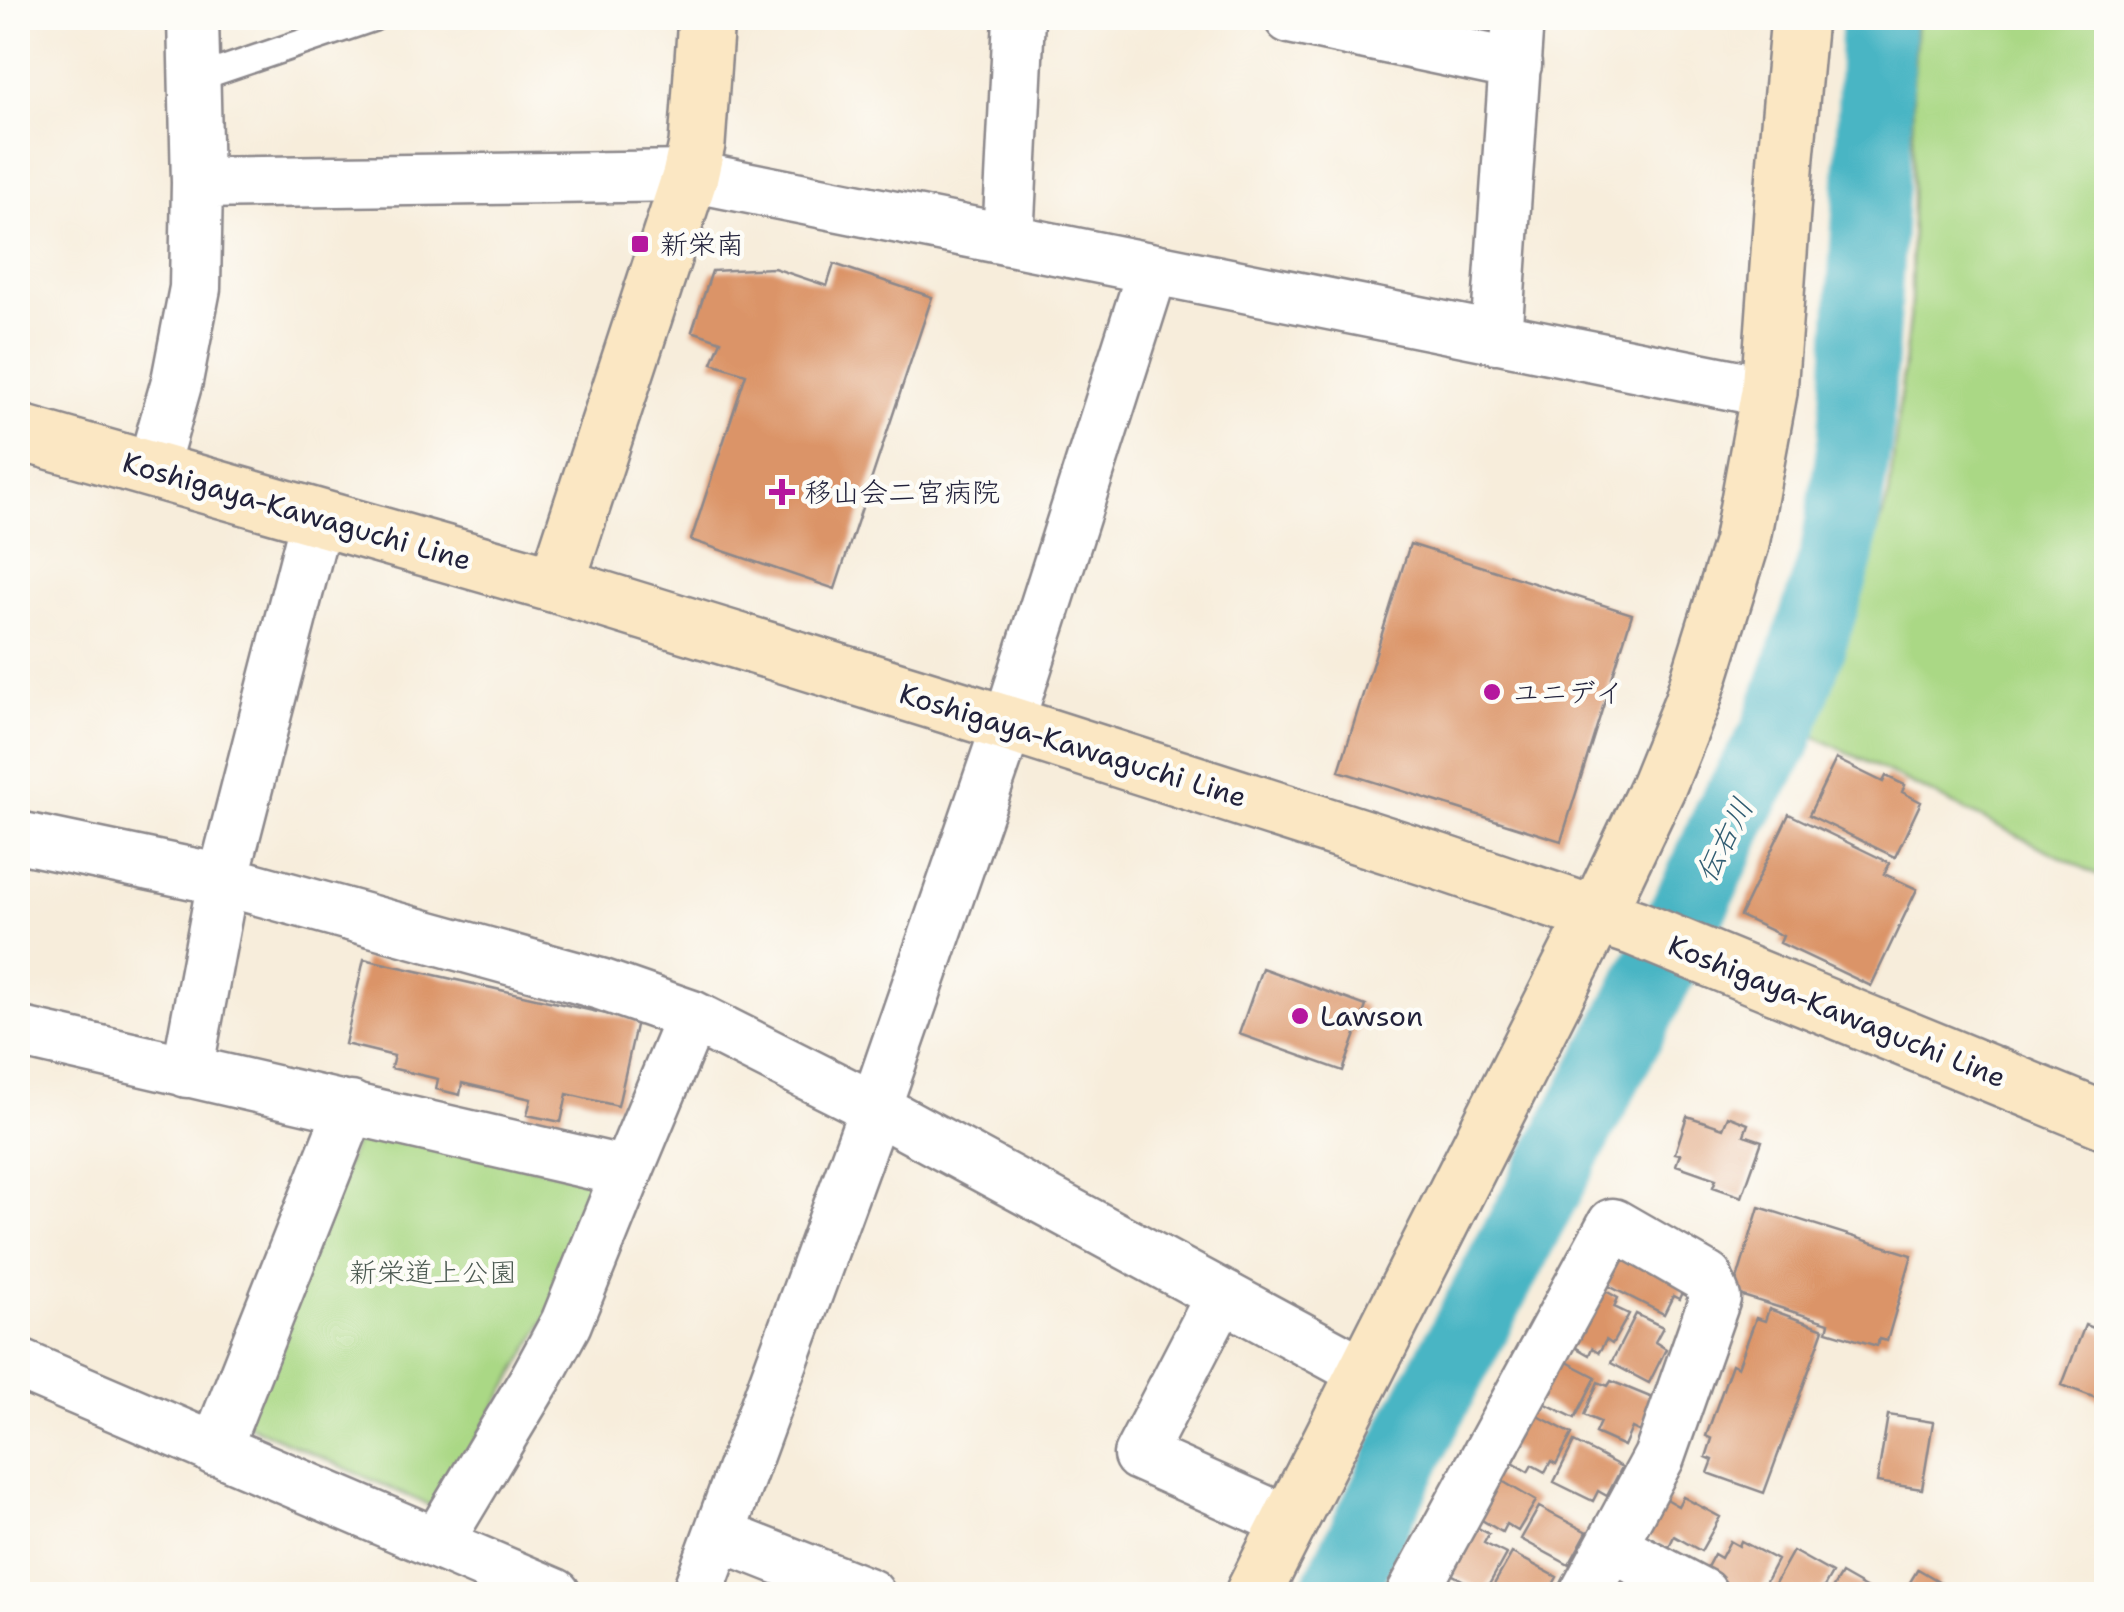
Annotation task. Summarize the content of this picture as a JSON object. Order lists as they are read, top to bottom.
{
  "streets": {
    "street": ["Koshigaya-Kawaguchi Line"]
  },
  "water": ["伝右川"],
  "parks": ["新栄道上公園"],
  "places": {
    "transit": ["新栄南"],
    "health": ["移山会二宮病院"],
    "other": ["ユニデイ", "Lawson"]
  }
}
